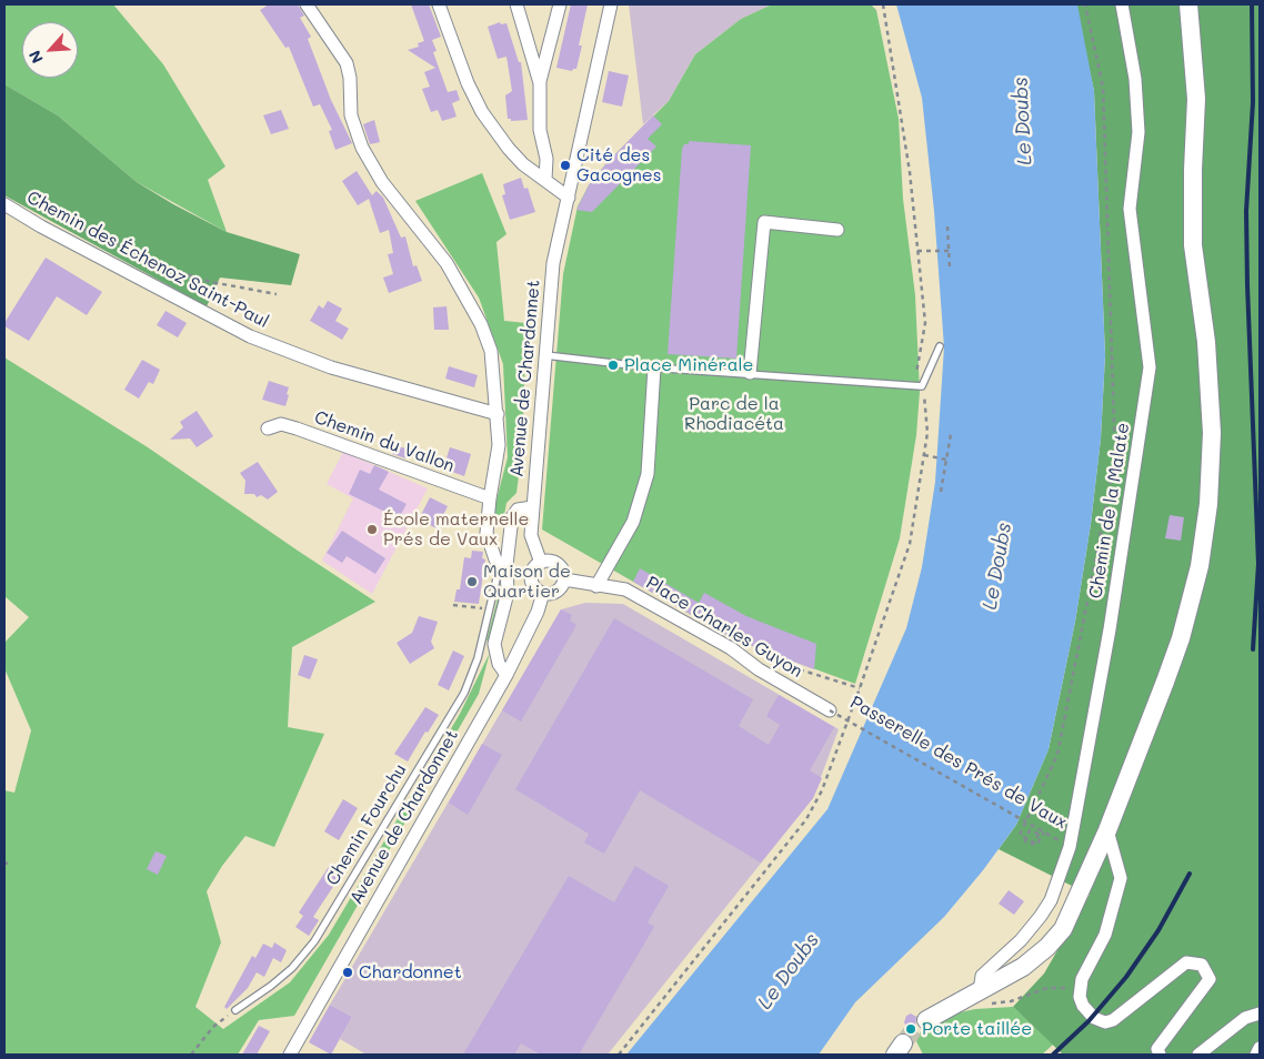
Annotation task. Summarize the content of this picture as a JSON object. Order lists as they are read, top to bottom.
{
  "streets": {
    "street": [
      "Chemin des Échenoz Saint-Paul",
      "Avenue de Chardonnet",
      "Chemin du Vallon",
      "Chemin de la Malate",
      "Place Charles Guyon"
    ],
    "lane": ["Chemin Fourchu"],
    "path": ["Passerelle des Prés de Vaux"]
  },
  "crossings": [
    ["Avenue de Chardonnet", "Place Charles Guyon"],
    ["Chemin de la Malate", "Passerelle des Prés de Vaux"],
    ["Place Charles Guyon", "Passerelle des Prés de Vaux"]
  ],
  "water": ["Le Doubs"],
  "parks": ["Parc de la Rhodiacéta"],
  "places": [
    "Cité des Gacognes",
    "Place Minérale",
    "École maternelle Prés de Vaux",
    "Maison de Quartier",
    "Chardonnet",
    "Porte taillée"
  ],
  "north": "bottom left"
}
